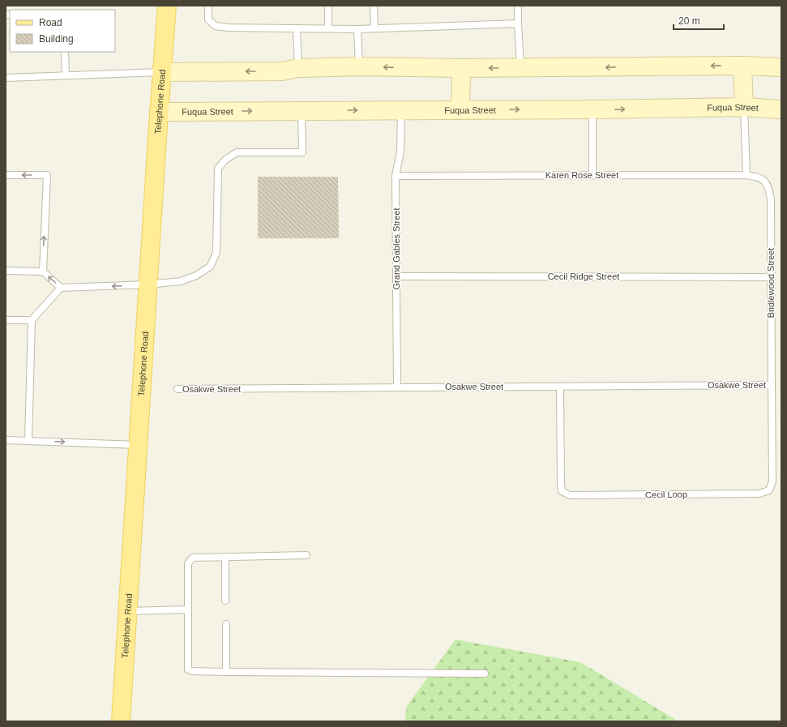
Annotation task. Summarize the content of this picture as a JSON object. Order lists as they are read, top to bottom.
{
  "streets": {
    "main road": ["Telephone Road", "Fuqua Street"],
    "lane": [
      "Karen Rose Street",
      "Grand Gables Street",
      "Cecil Ridge Street",
      "Bridlewood Street",
      "Osakwe Street",
      "Cecil Loop"
    ]
  },
  "crossings": [
    ["Telephone Road", "Fuqua Street"],
    ["Fuqua Street", "Grand Gables Street"],
    ["Karen Rose Street", "Grand Gables Street"],
    ["Karen Rose Street", "Bridlewood Street"],
    ["Grand Gables Street", "Cecil Ridge Street"],
    ["Grand Gables Street", "Osakwe Street"],
    ["Cecil Ridge Street", "Bridlewood Street"],
    ["Bridlewood Street", "Osakwe Street"],
    ["Bridlewood Street", "Cecil Loop"],
    ["Osakwe Street", "Cecil Loop"]
  ],
  "legend": ["Road", "Building"],
  "scale_bar": "20 m"
}
